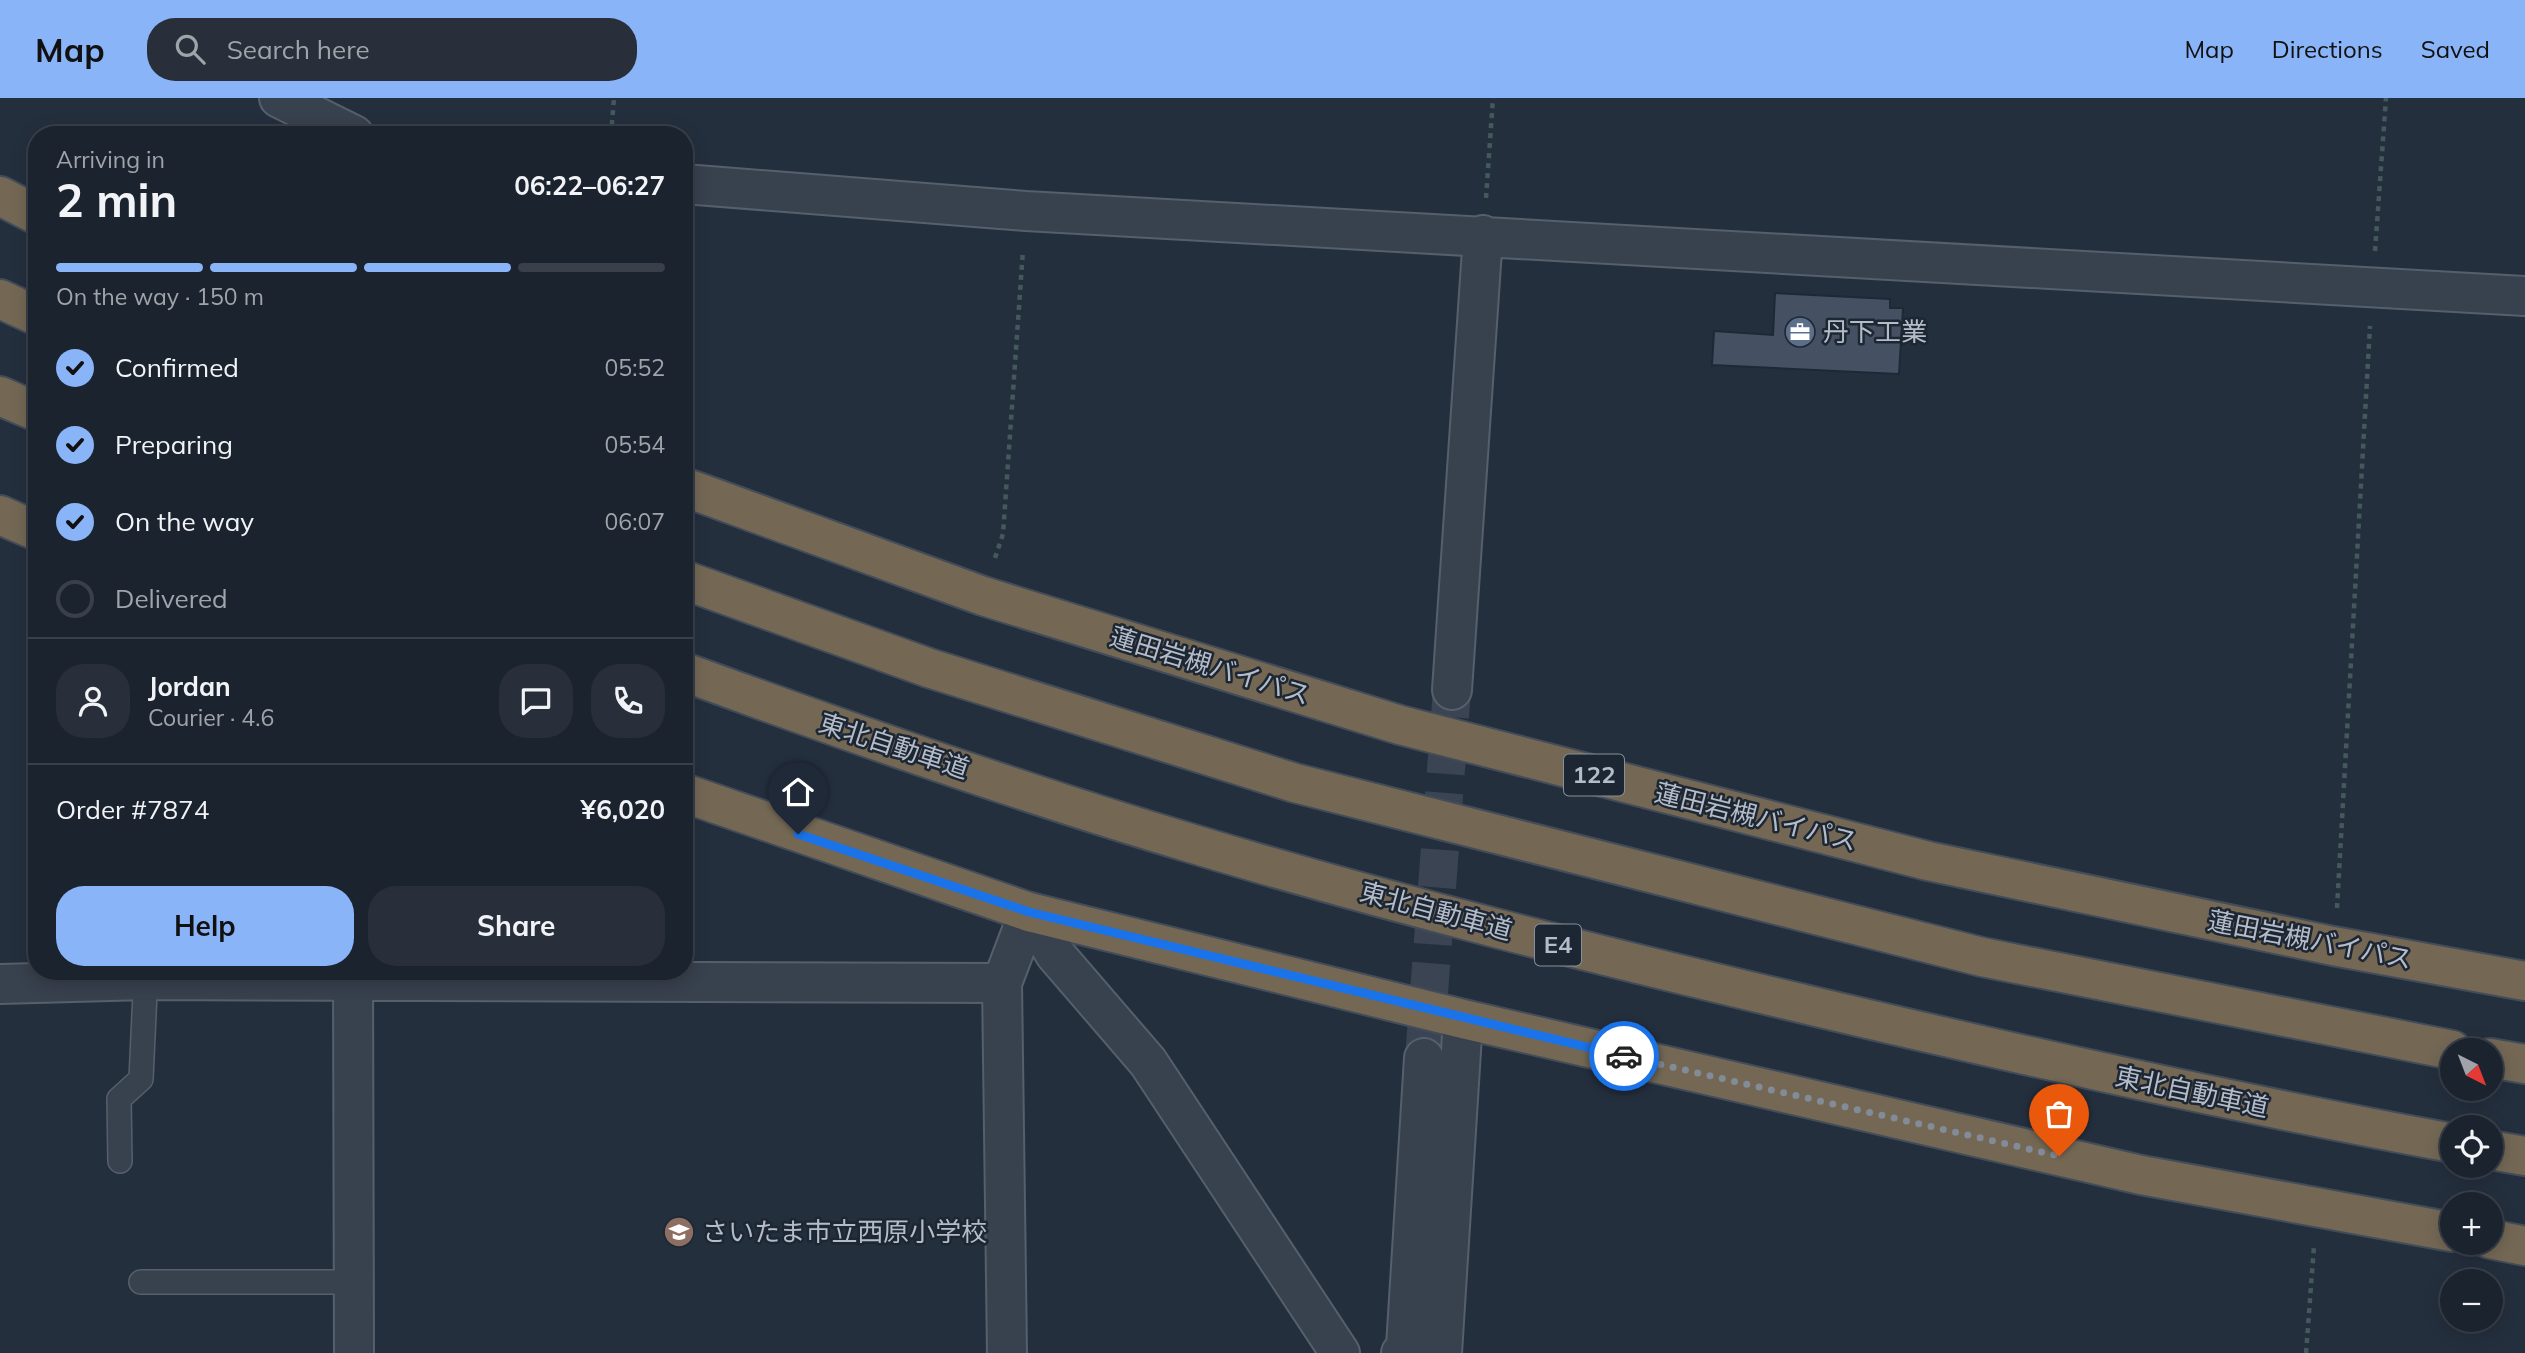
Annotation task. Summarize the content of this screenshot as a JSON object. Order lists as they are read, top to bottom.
{
  "streets": {
    "highway": [
      "蓮田岩槻バイパス",
      "東北自動車道",
      "122",
      "E4"
    ]
  },
  "places": {
    "office": ["丹下工業"],
    "school or university": ["さいたま市立西原小学校"]
  },
  "north": "bottom right",
  "page": {
    "header": "Map",
    "search": "Search here",
    "nav": ["Map", "Directions", "Saved"],
    "heading": ["2 min", "Arriving in", "06:22–06:27"],
    "panel": [
      "Jordan",
      "Courier · 4.6",
      "Order #7874",
      "¥6,020"
    ],
    "bar": "On the way · 150 m",
    "list": [
      ["Confirmed", "05:52"],
      ["Preparing", "05:54"],
      ["On the way", "06:07"],
      "Delivered"
    ],
    "buttons": ["Help", "Share"],
    "map_buttons": ["+", "−"]
  }
}
